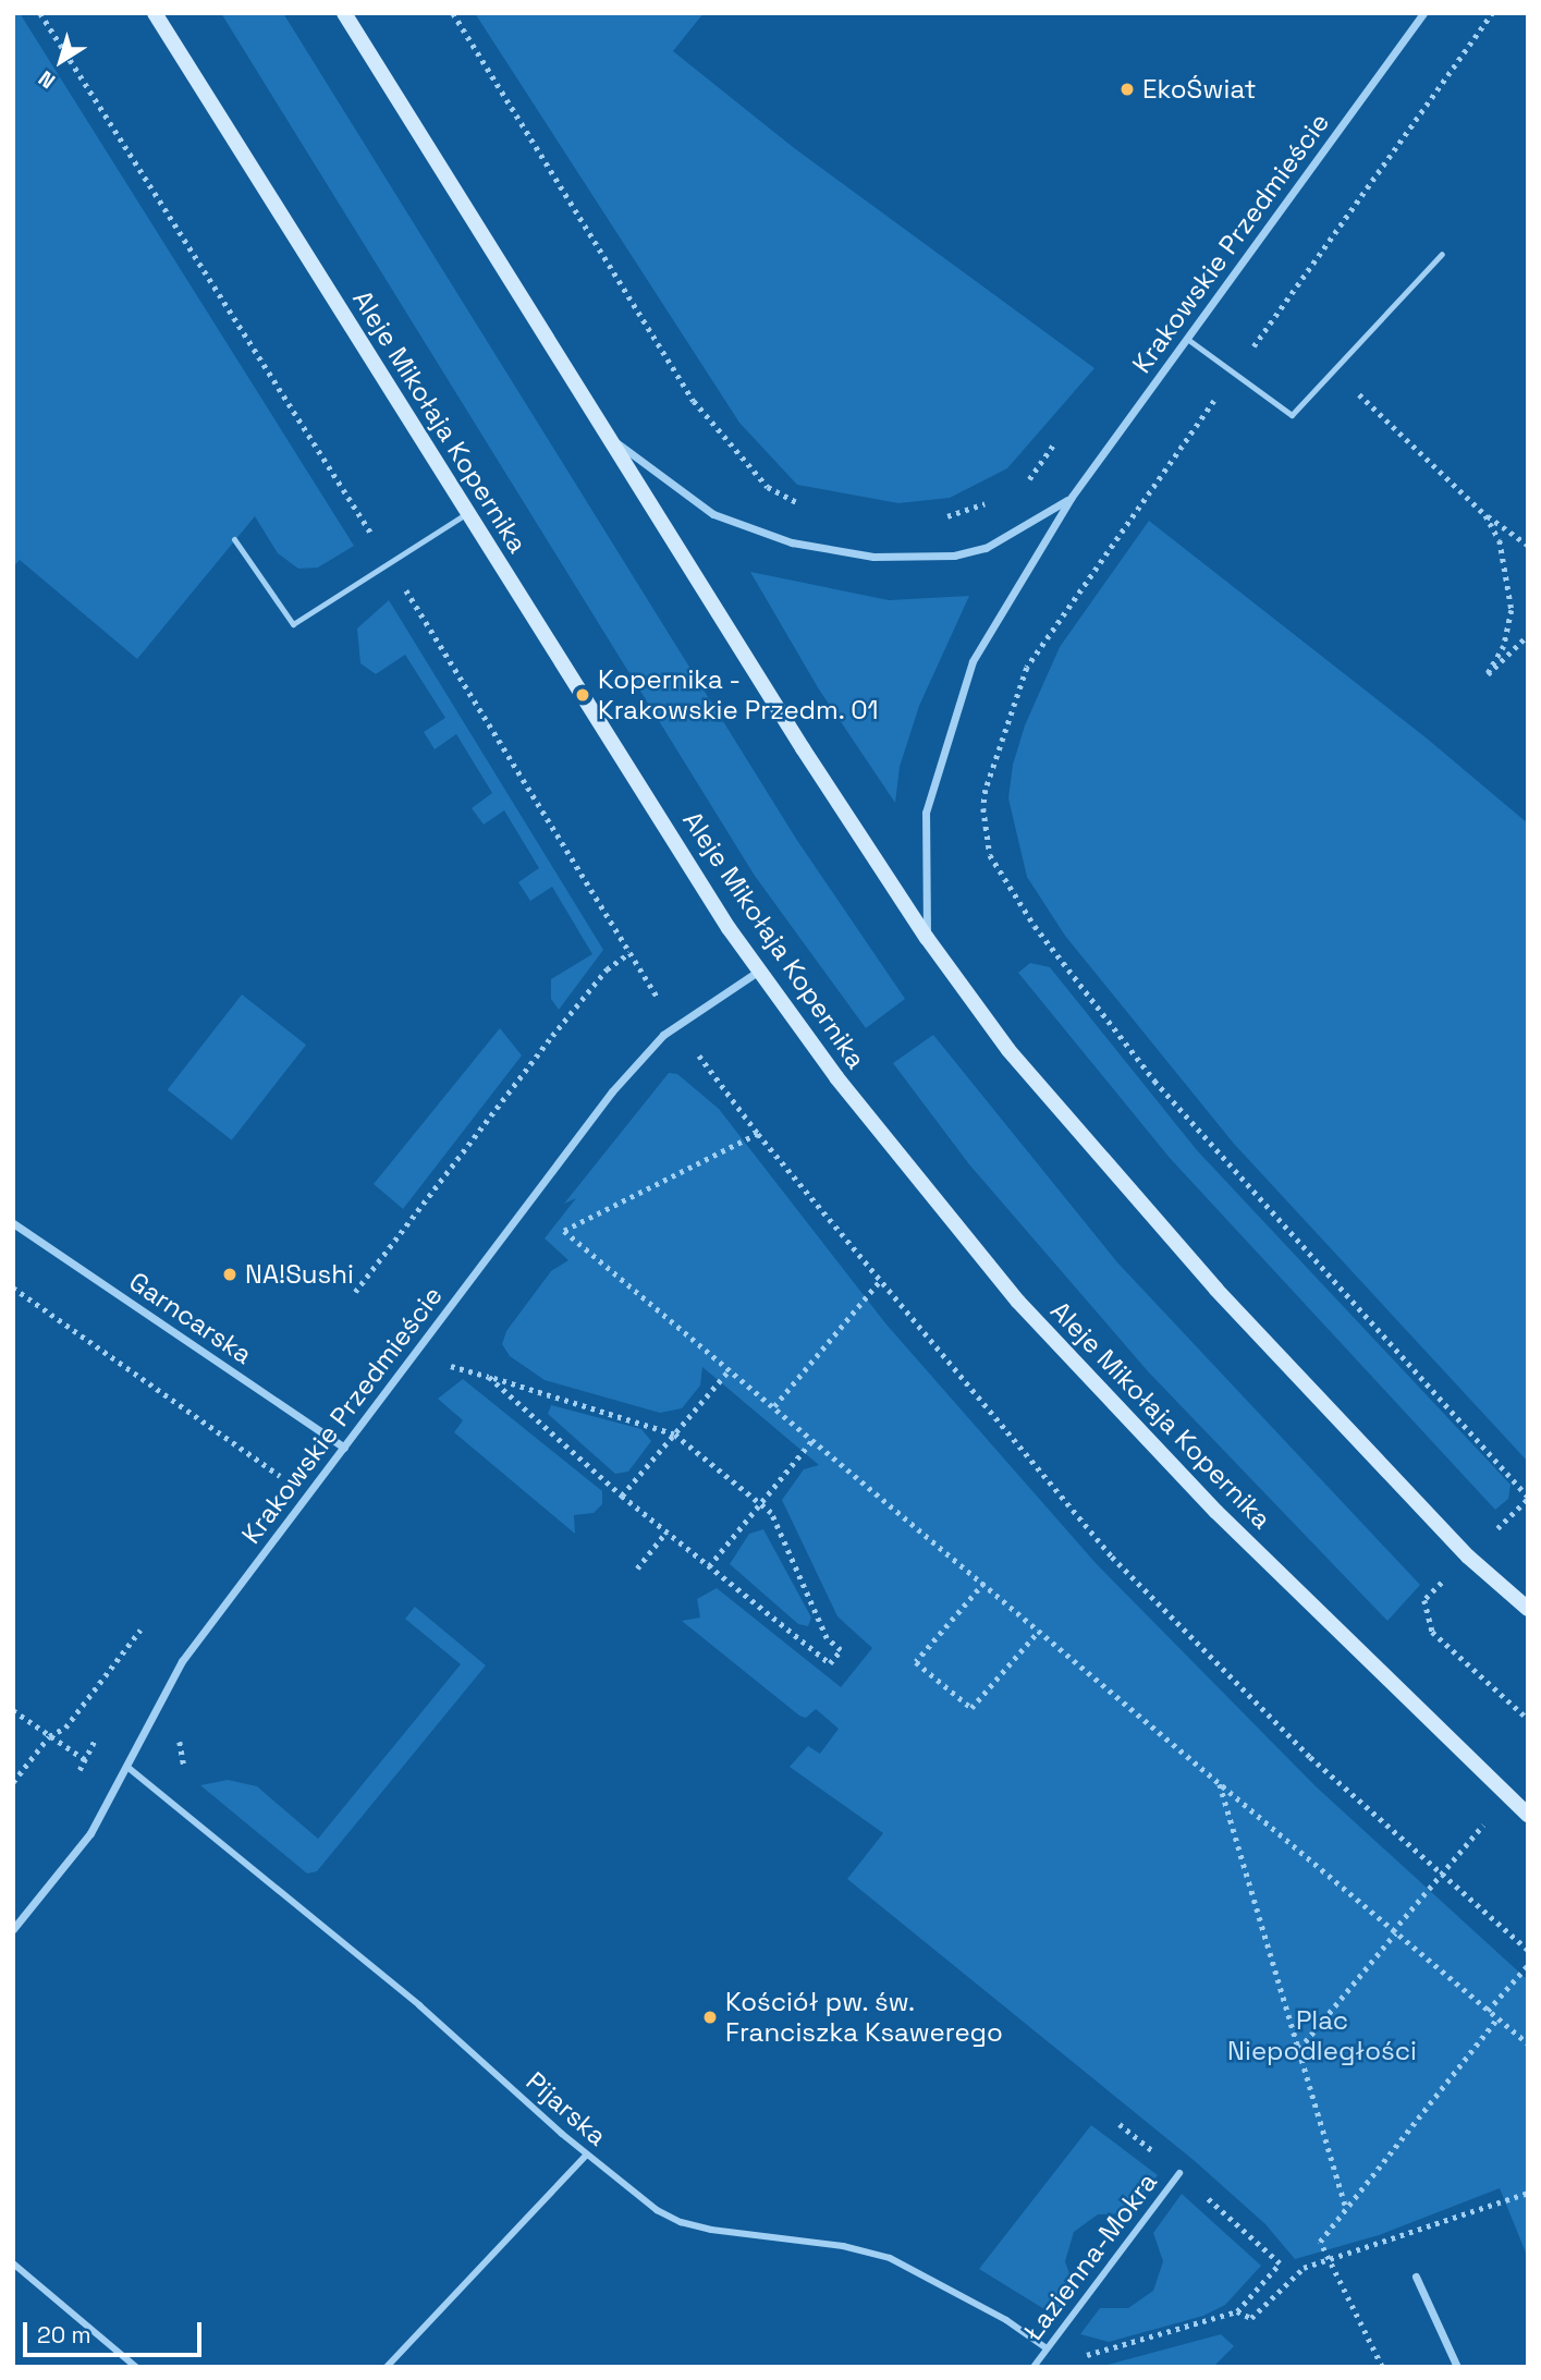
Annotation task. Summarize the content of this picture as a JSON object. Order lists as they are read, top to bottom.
{
  "streets": {
    "main road": ["Aleje Mikołaja Kopernika"],
    "street": [
      "Krakowskie Przedmieście",
      "Garncarska",
      "Pijarska",
      "Łazienna-Mokra"
    ]
  },
  "crossings": [
    ["Krakowskie Przedmieście", "Aleje Mikołaja Kopernika"],
    ["Krakowskie Przedmieście", "Garncarska"],
    ["Krakowskie Przedmieście", "Pijarska"],
    ["Pijarska", "Łazienna-Mokra"]
  ],
  "parks": ["Plac Niepodległości"],
  "places": [
    "EkoŚwiat",
    "Kopernika - Krakowskie Przedm. 01",
    "NA!Sushi",
    "Kościół pw. św. Franciszka Ksawerego"
  ],
  "scale_bar": "20 m",
  "north": "bottom left"
}
